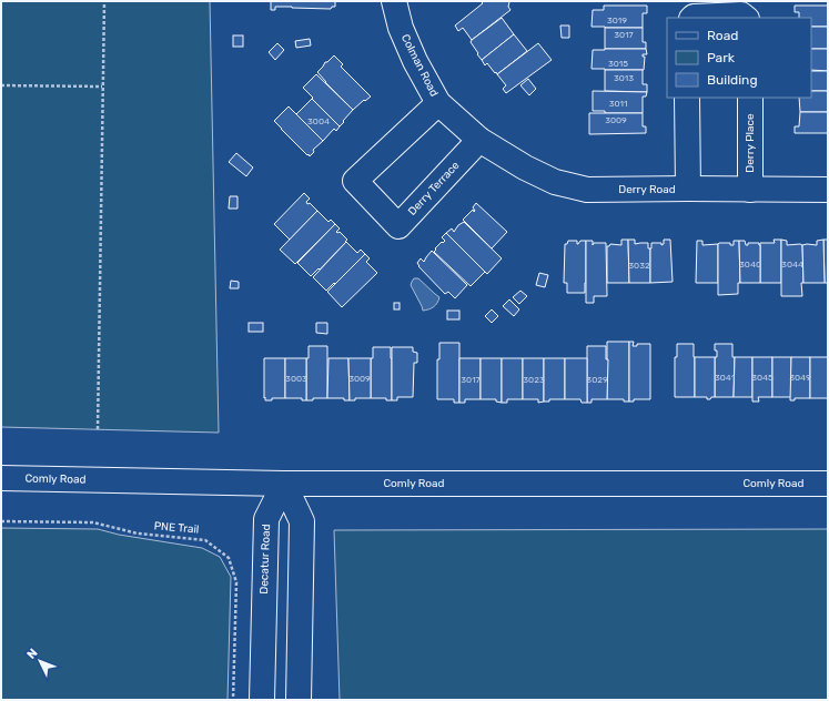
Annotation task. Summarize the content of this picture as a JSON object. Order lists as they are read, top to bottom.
{
  "streets": {
    "street": [
      "Colman Road",
      "Derry Place",
      "Derry Terrace",
      "Derry Road",
      "Comly Road",
      "Decatur Road"
    ],
    "path": ["PNE Trail"]
  },
  "crossings": [
    ["Colman Road", "Derry Terrace"],
    ["Colman Road", "Derry Road"],
    ["Derry Place", "Derry Road"],
    ["Derry Terrace", "Derry Road"],
    ["Comly Road", "Decatur Road"]
  ],
  "house_numbers": [
    "3019",
    "3017",
    "3015",
    "3013",
    "3011",
    "3009",
    "3004",
    "3040",
    "3044",
    "3032",
    "3041",
    "3045",
    "3049",
    "3003",
    "3009",
    "3017",
    "3023",
    "3029"
  ],
  "legend": ["Road", "Park", "Building"],
  "north": "top left"
}
